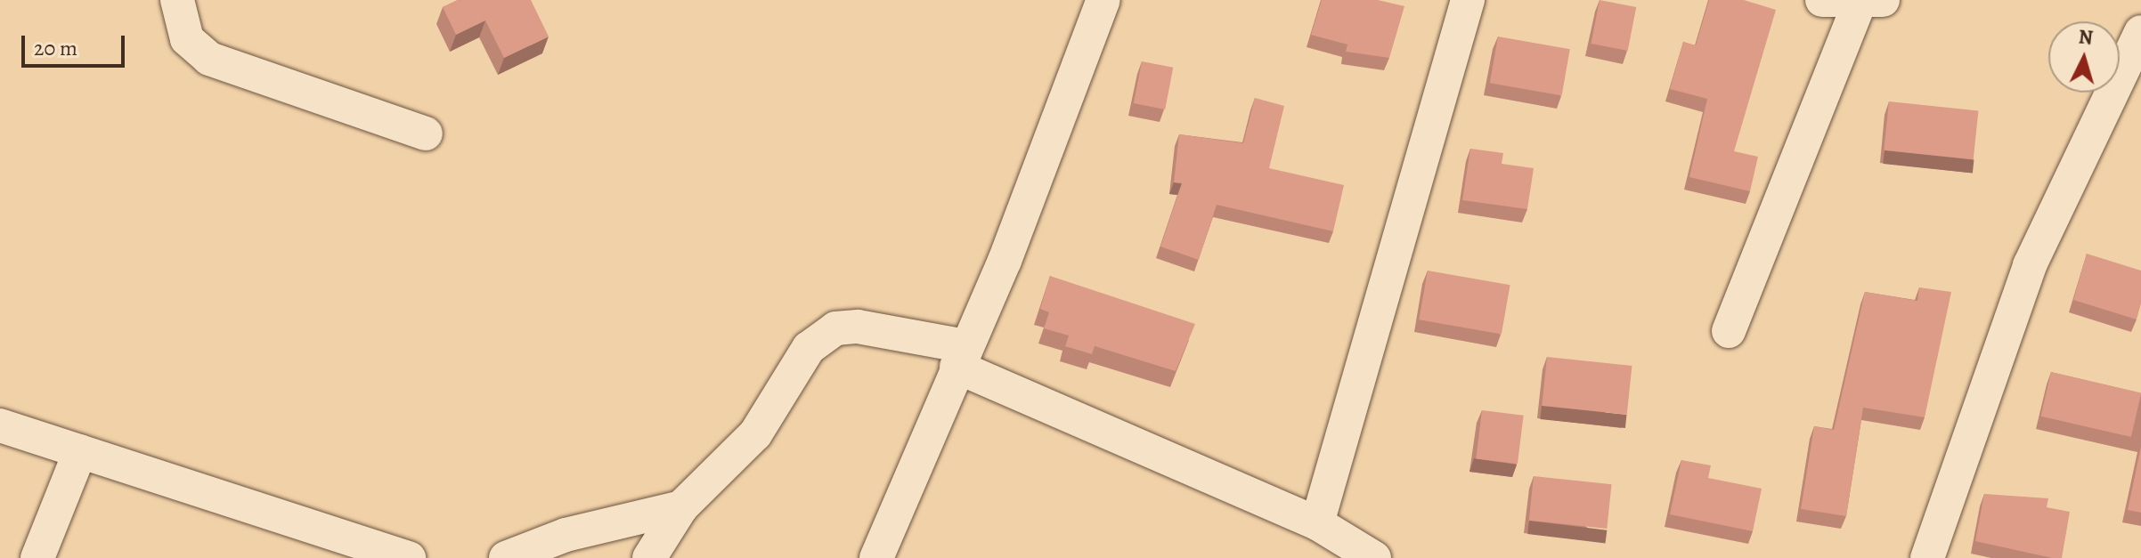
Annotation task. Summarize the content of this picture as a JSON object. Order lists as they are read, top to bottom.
{
  "scale_bar": "20 m",
  "north": "top"
}
